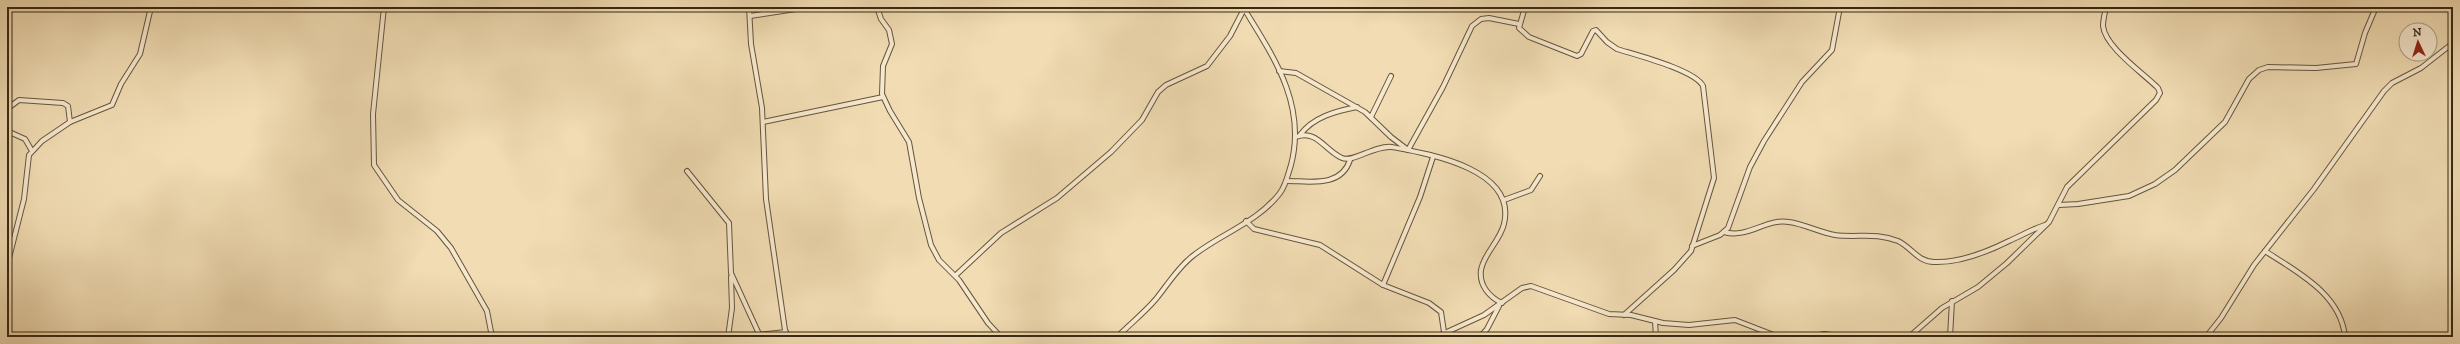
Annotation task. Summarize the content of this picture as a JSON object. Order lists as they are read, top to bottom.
{
  "north": "top"
}
